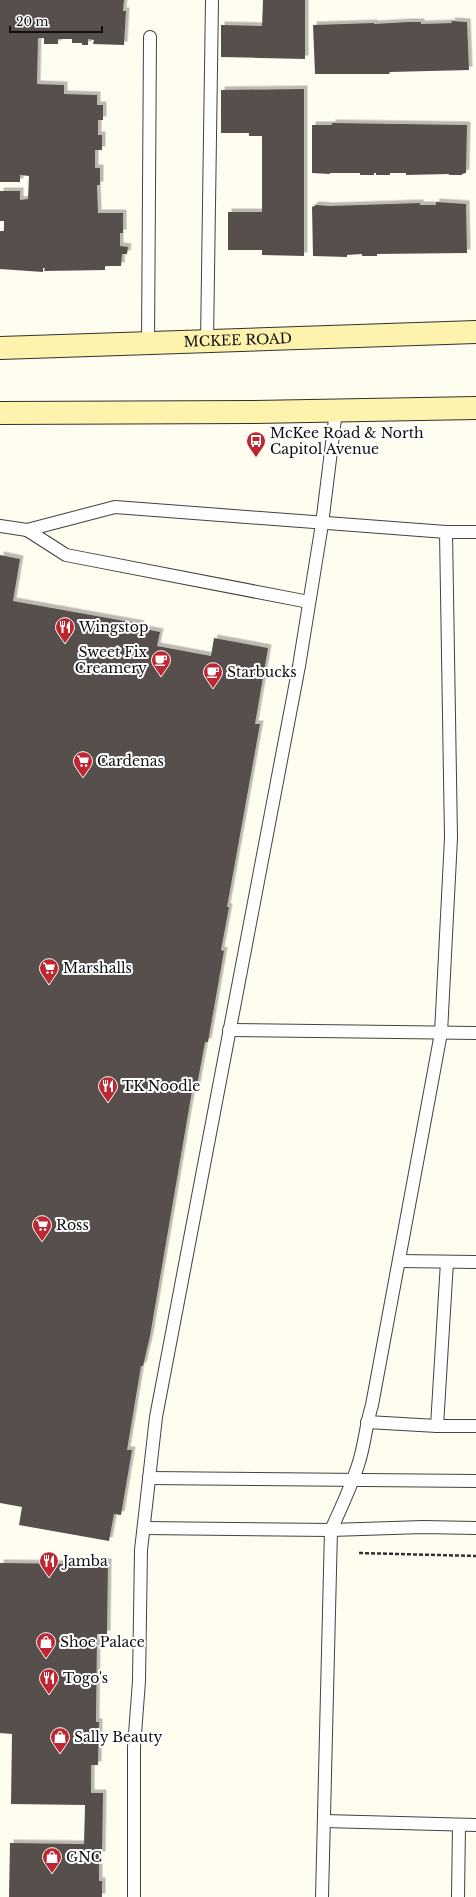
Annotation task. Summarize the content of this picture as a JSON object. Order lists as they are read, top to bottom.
{
  "streets": {
    "main road": ["MCKEE ROAD"]
  },
  "places": {
    "bus stop": ["McKee Road & North Capitol Avenue"],
    "restaurant": [
      "Wingstop",
      "TK Noodle",
      "Jamba",
      "Togo's"
    ],
    "cafe": ["Sweet Fix Creamery", "Starbucks"],
    "supermarket": ["Cardenas", "Marshalls", "Ross"],
    "shop": ["Shoe Palace", "Sally Beauty", "GNC"]
  },
  "scale_bar": "20 m"
}
